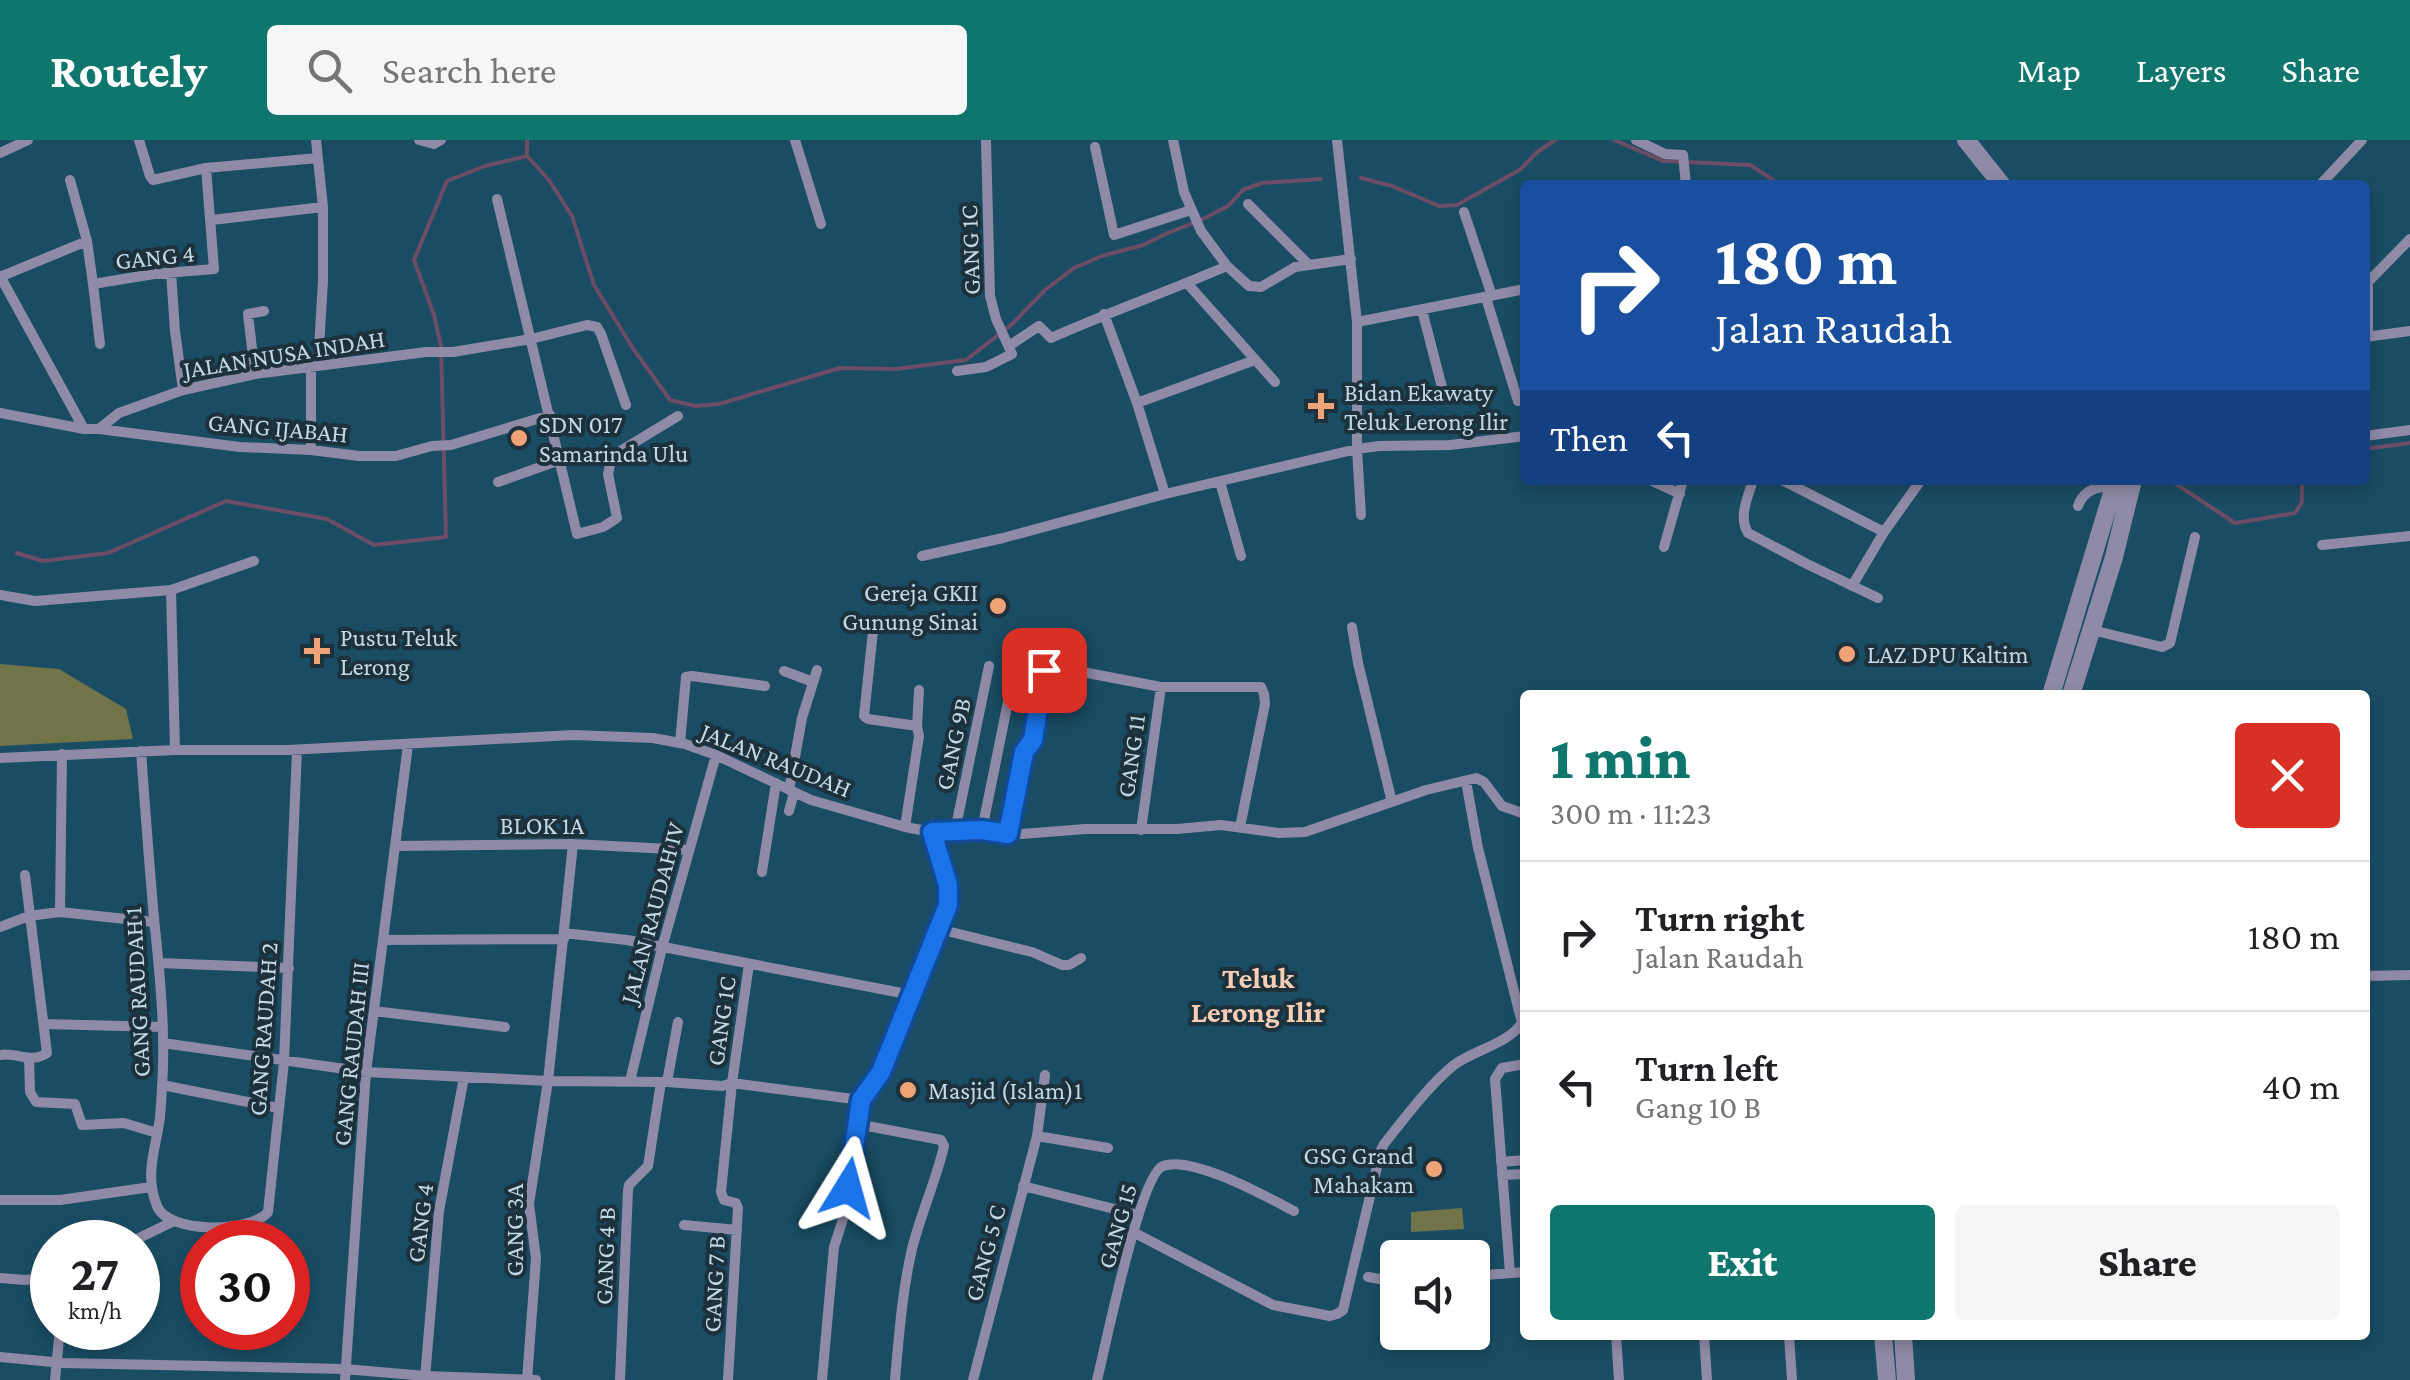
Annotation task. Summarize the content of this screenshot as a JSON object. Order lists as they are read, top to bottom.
{
  "streets": {
    "street": [
      "GANG 1C",
      "GANG 4",
      "JALAN NUSA INDAH",
      "GANG IJABAH",
      "GANG 9B",
      "GANG 11",
      "JALAN RAUDAH",
      "BLOK 1A",
      "JALAN RAUDAH IV",
      "GANG RAUDAH 1",
      "GANG RAUDAH 2",
      "GANG RAUDAH III",
      "GANG 15",
      "GANG 3A",
      "GANG 5 C",
      "GANG 4 B",
      "GANG 7 B"
    ]
  },
  "crossings": [
    ["GANG 1C", "GANG 7 B"],
    ["JALAN NUSA INDAH", "GANG IJABAH"],
    ["GANG 9B", "JALAN RAUDAH"],
    ["GANG 11", "JALAN RAUDAH"],
    ["JALAN RAUDAH", "JALAN RAUDAH IV"],
    ["JALAN RAUDAH", "GANG RAUDAH 1"],
    ["JALAN RAUDAH", "GANG RAUDAH 2"],
    ["JALAN RAUDAH", "GANG RAUDAH III"],
    ["BLOK 1A", "JALAN RAUDAH IV"],
    ["BLOK 1A", "GANG RAUDAH III"],
    ["BLOK 1A", "GANG 3A"]
  ],
  "districts": ["Teluk Lerong Ilir"],
  "places": {
    "health": ["Bidan Ekawaty Teluk Lerong Ilir", "Pustu Teluk Lerong"],
    "other": [
      "SDN 017 Samarinda Ulu",
      "Gereja GKII Gunung Sinai",
      "LAZ DPU Kaltim",
      "Masjid (Islam)1",
      "GSG Grand Mahakam"
    ]
  },
  "page": {
    "header": "Routely",
    "search": "Search here",
    "nav": ["Map", "Layers", "Share"],
    "turn": ["180 m", "Jalan Raudah"],
    "then": "Then",
    "heading": ["1 min", "300 m · 11:23"],
    "list": [
      {
        "name": "Turn right",
        "note": "Jalan Raudah",
        "value": "180 m"
      },
      {
        "name": "Turn left",
        "note": "Gang 10 B",
        "value": "40 m"
      }
    ],
    "buttons": ["Exit", "Share"],
    "speed": "27 km/h",
    "limit": "30"
  }
}
